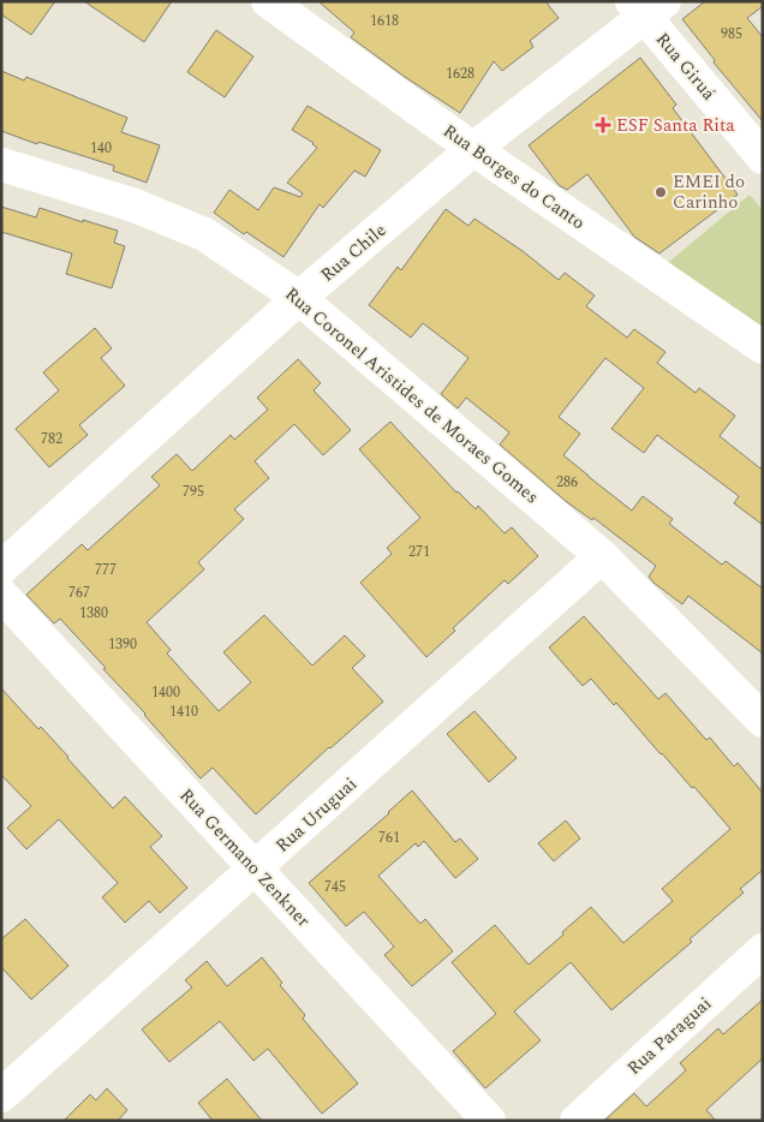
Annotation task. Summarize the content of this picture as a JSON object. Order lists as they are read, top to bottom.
{
  "streets": {
    "street": [
      "Rua Giruá",
      "Rua Borges do Canto",
      "Rua Chile",
      "Rua Coronel Aristides de Moraes Gomes",
      "Rua Uruguai",
      "Rua Germano Zenkner",
      "Rua Paraguai"
    ]
  },
  "crossings": [
    ["Rua Giruá", "Rua Chile"],
    ["Rua Borges do Canto", "Rua Chile"],
    ["Rua Chile", "Rua Coronel Aristides de Moraes Gomes"],
    ["Rua Coronel Aristides de Moraes Gomes", "Rua Uruguai"],
    ["Rua Uruguai", "Rua Germano Zenkner"]
  ],
  "places": {
    "health": ["ESF Santa Rita"],
    "other": ["EMEI do Carinho"]
  },
  "house_numbers": [
    "1618",
    "985",
    "1628",
    "140",
    "782",
    "286",
    "795",
    "271",
    "777",
    "767",
    "1380",
    "1390",
    "1400",
    "1410",
    "761",
    "745"
  ]
}
